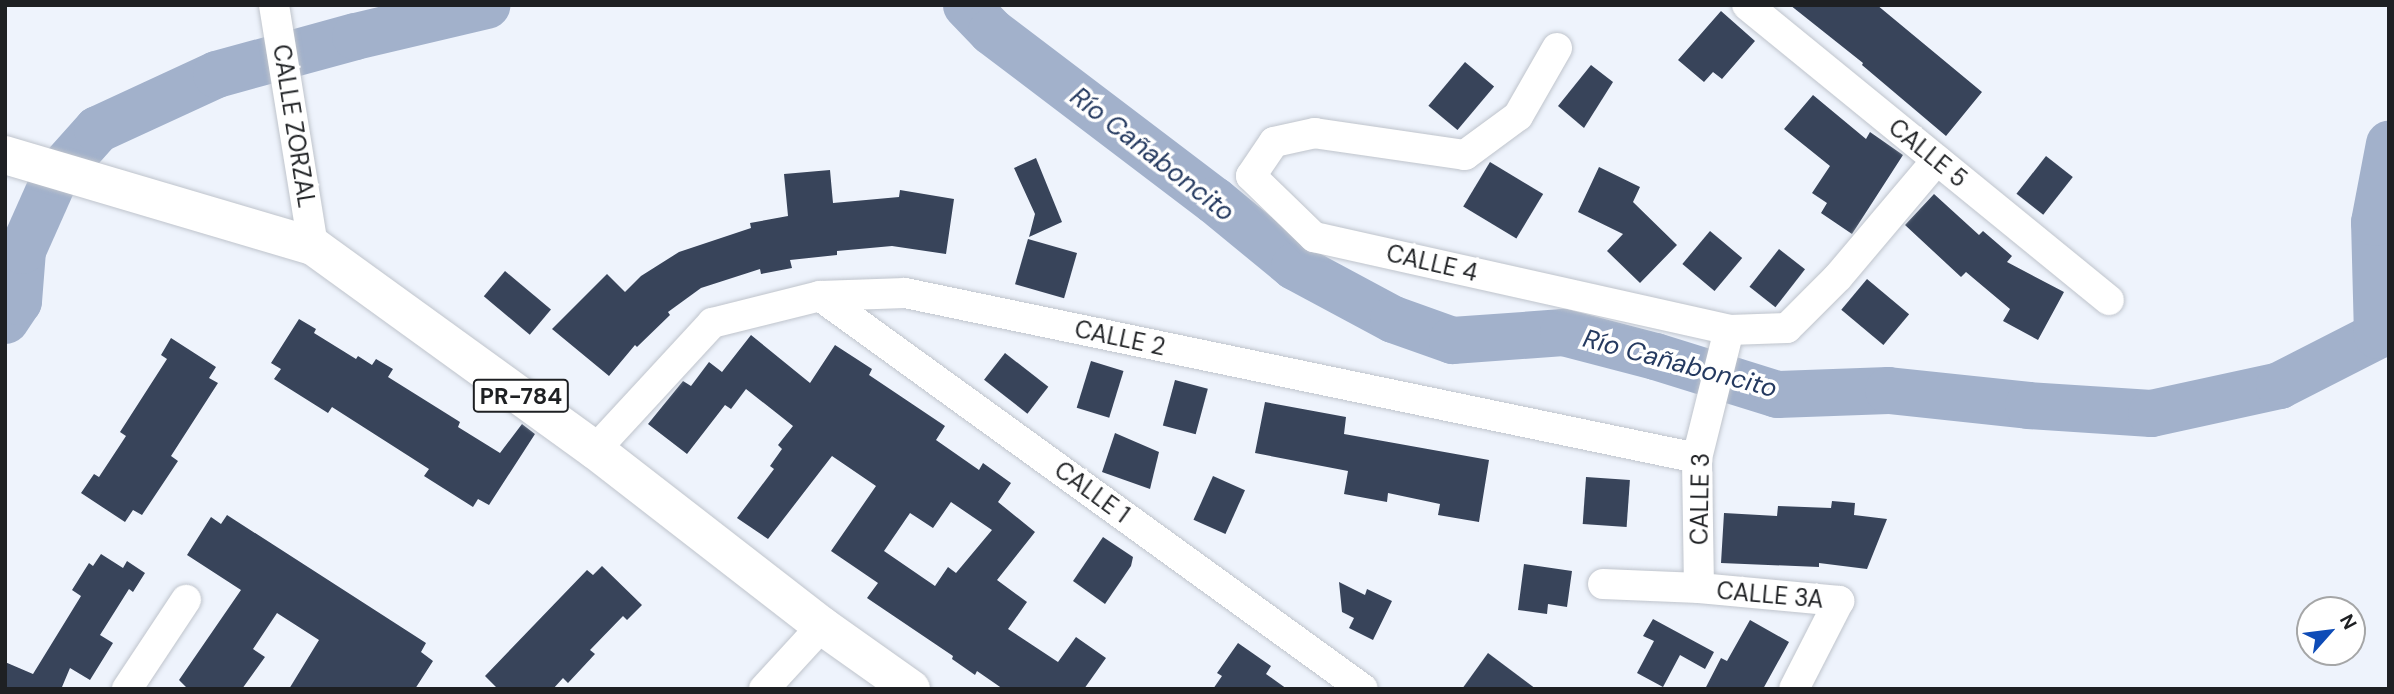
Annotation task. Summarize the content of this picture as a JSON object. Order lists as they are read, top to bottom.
{
  "streets": {
    "main road": ["PR-784"],
    "street": [
      "CALLE ZORZAL",
      "CALLE 5",
      "CALLE 4",
      "CALLE 2",
      "CALLE 1",
      "CALLE 3",
      "CALLE 3A"
    ]
  },
  "crossings": [
    ["CALLE ZORZAL", "PR-784"],
    ["CALLE 5", "CALLE 4"],
    ["CALLE 4", "CALLE 3"],
    ["CALLE 2", "PR-784"],
    ["CALLE 2", "CALLE 1"],
    ["CALLE 2", "CALLE 3"],
    ["CALLE 3", "CALLE 3A"]
  ],
  "water": ["Río Cañaboncito"],
  "north": "top right"
}
